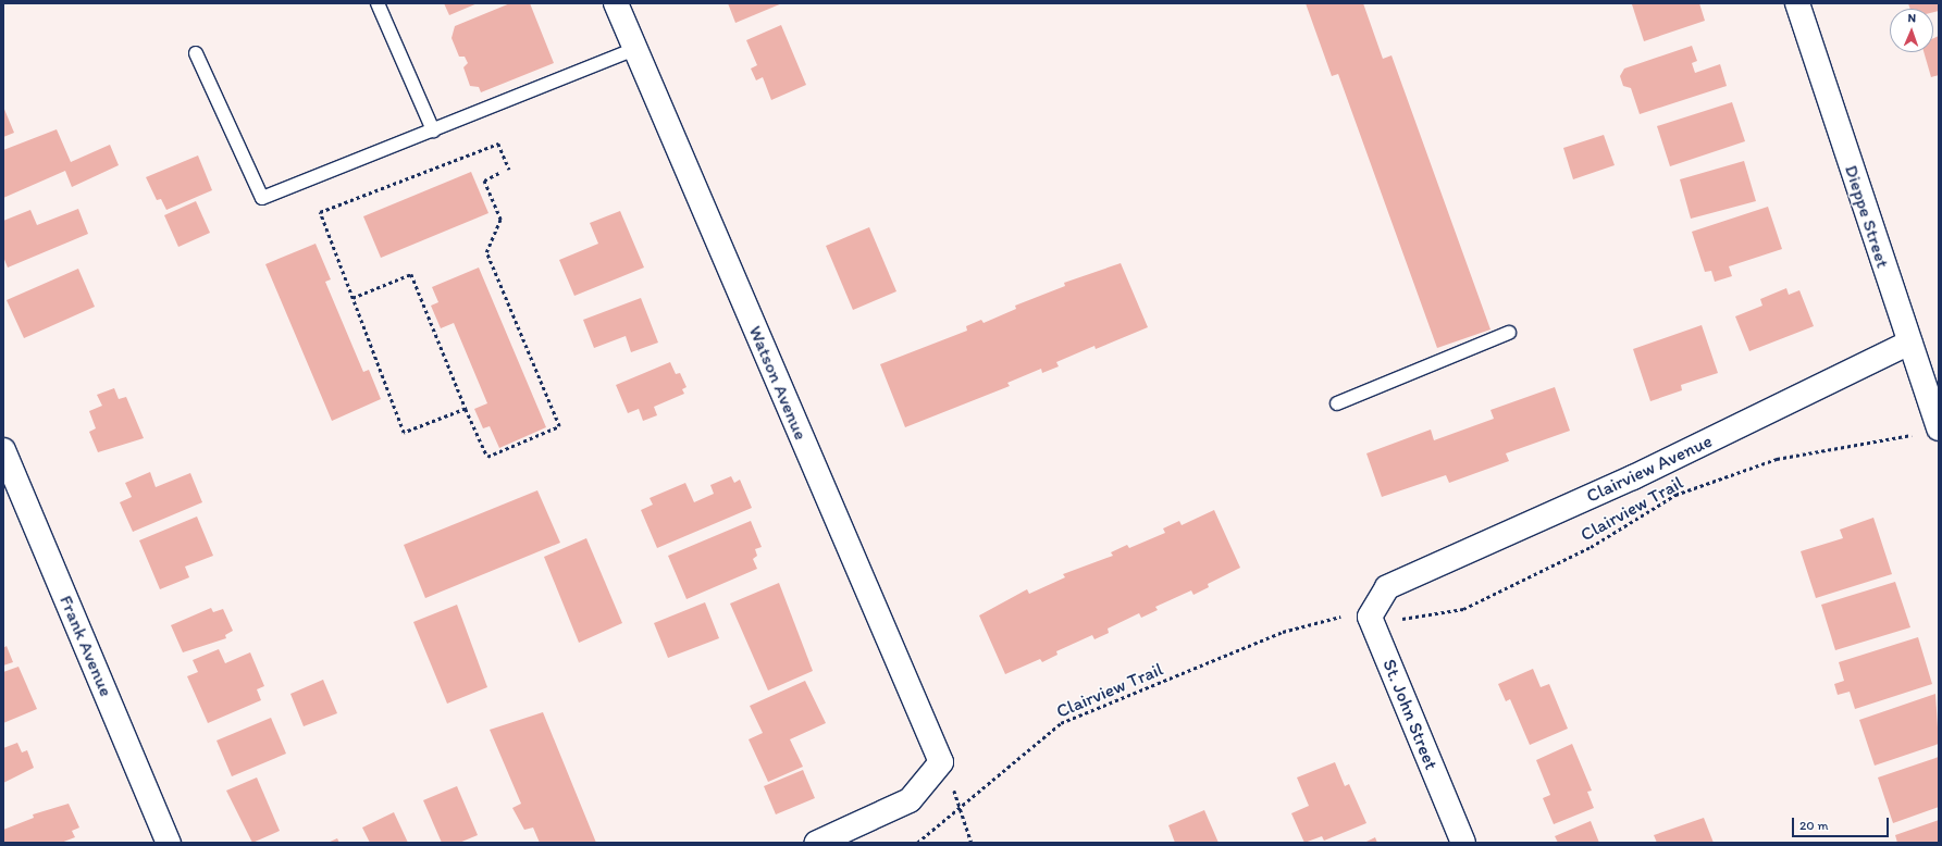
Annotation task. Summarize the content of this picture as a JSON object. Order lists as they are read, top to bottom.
{
  "streets": {
    "street": [
      "Dieppe Street",
      "Watson Avenue",
      "Clairview Avenue",
      "Frank Avenue",
      "St. John Street"
    ],
    "path": ["Clairview Trail"]
  },
  "crossings": [
    ["Dieppe Street", "Clairview Avenue"],
    ["Dieppe Street", "Clairview Trail"],
    ["Clairview Avenue", "St. John Street"]
  ],
  "scale_bar": "20 m",
  "north": "top"
}
